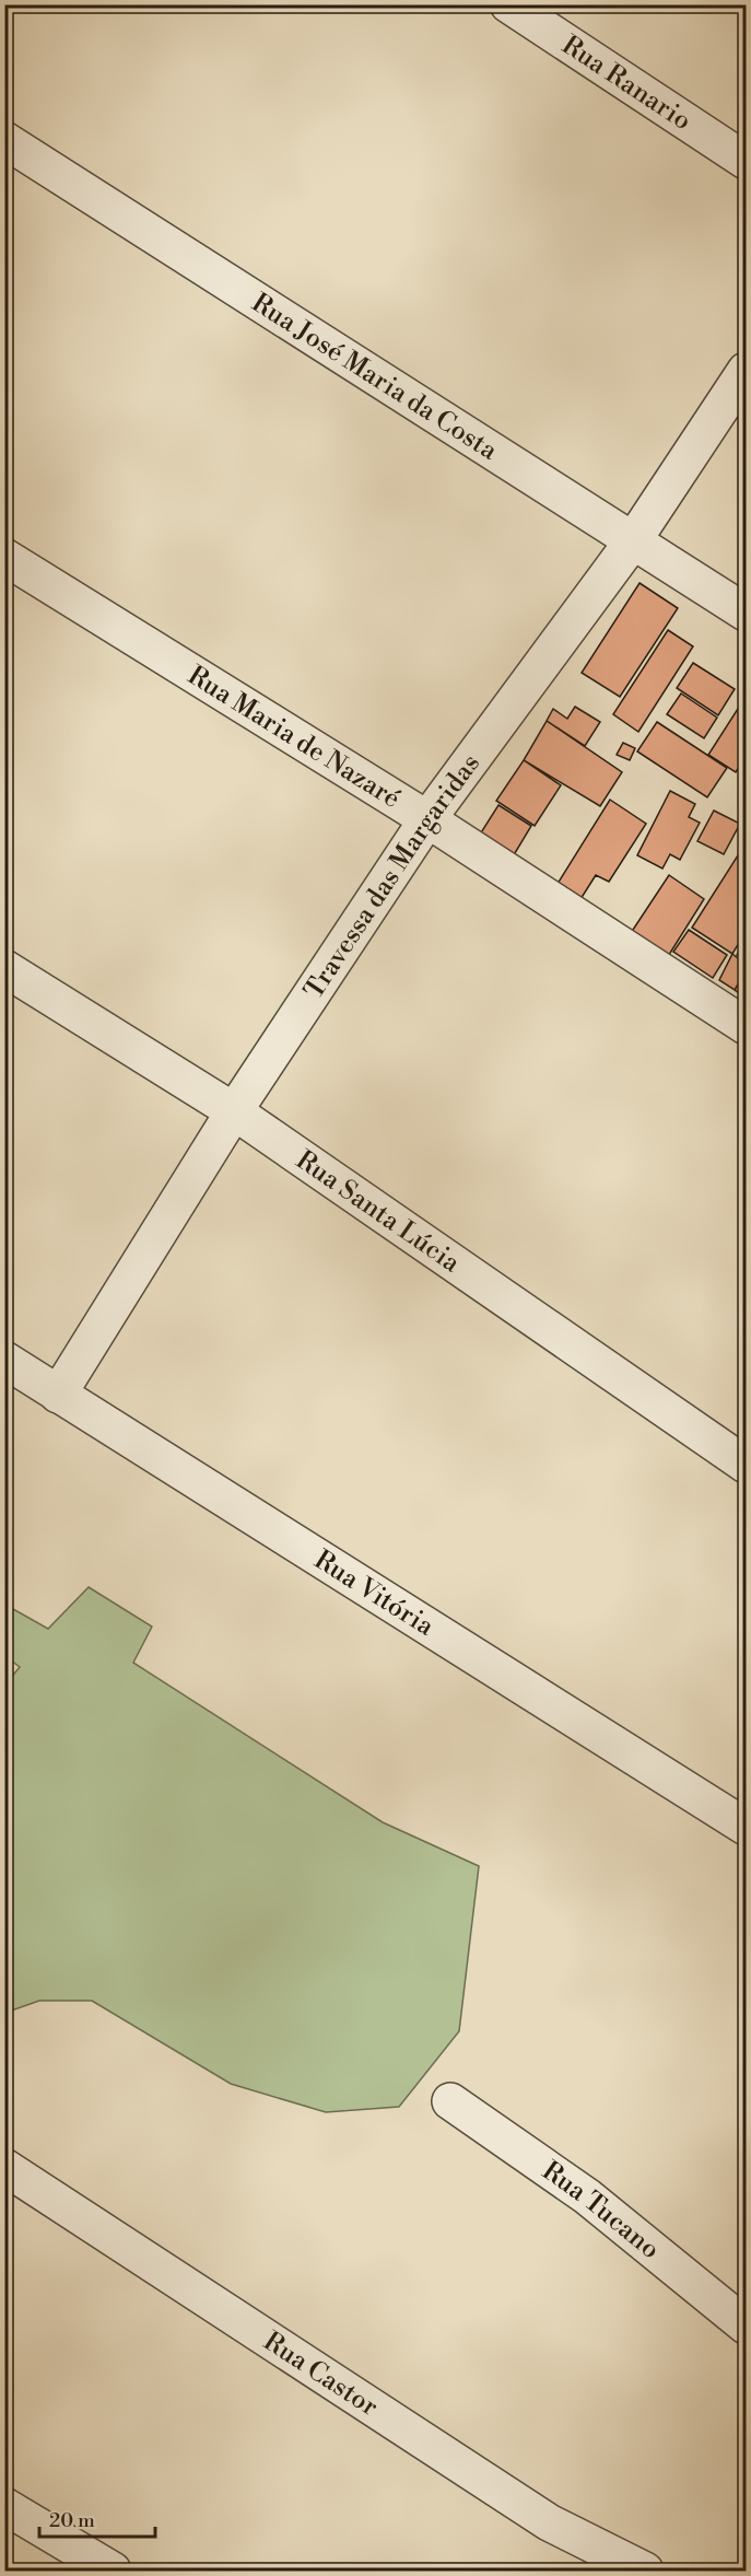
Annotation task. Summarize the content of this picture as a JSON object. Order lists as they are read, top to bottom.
{
  "streets": {
    "street": [
      "Rua Ranario",
      "Rua José Maria da Costa",
      "Rua Maria de Nazaré",
      "Travessa das Margaridas",
      "Rua Santa Lúcia",
      "Rua Vitória",
      "Rua Tucano",
      "Rua Castor"
    ]
  },
  "crossings": [
    ["Rua José Maria da Costa", "Travessa das Margaridas"],
    ["Rua Maria de Nazaré", "Travessa das Margaridas"],
    ["Travessa das Margaridas", "Rua Santa Lúcia"],
    ["Travessa das Margaridas", "Rua Vitória"]
  ],
  "scale_bar": "20 m"
}
